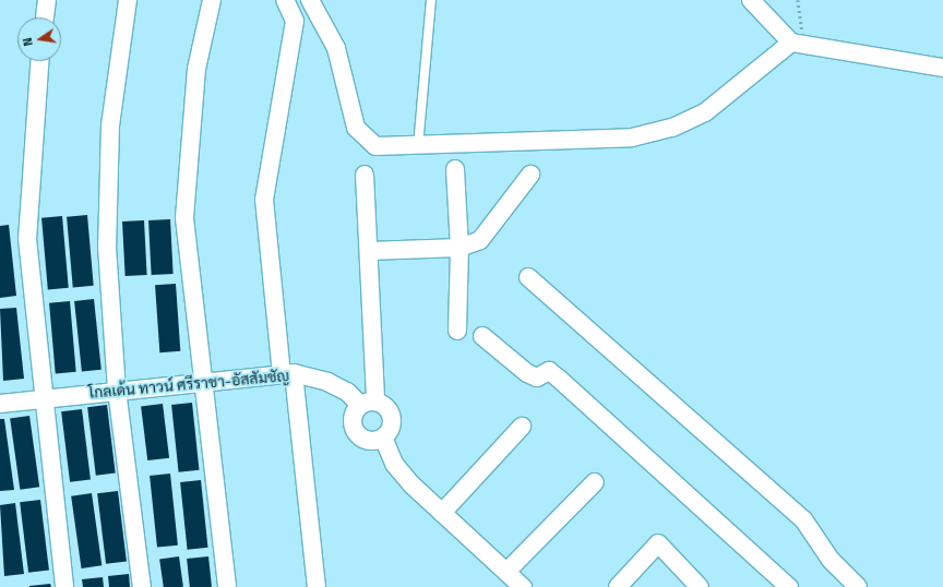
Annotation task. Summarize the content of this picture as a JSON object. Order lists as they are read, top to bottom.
{
  "streets": {
    "street": ["โกลเด้น ทาวน์ ศรีราชา-อัสสัมชัญ"]
  },
  "north": "left"
}
